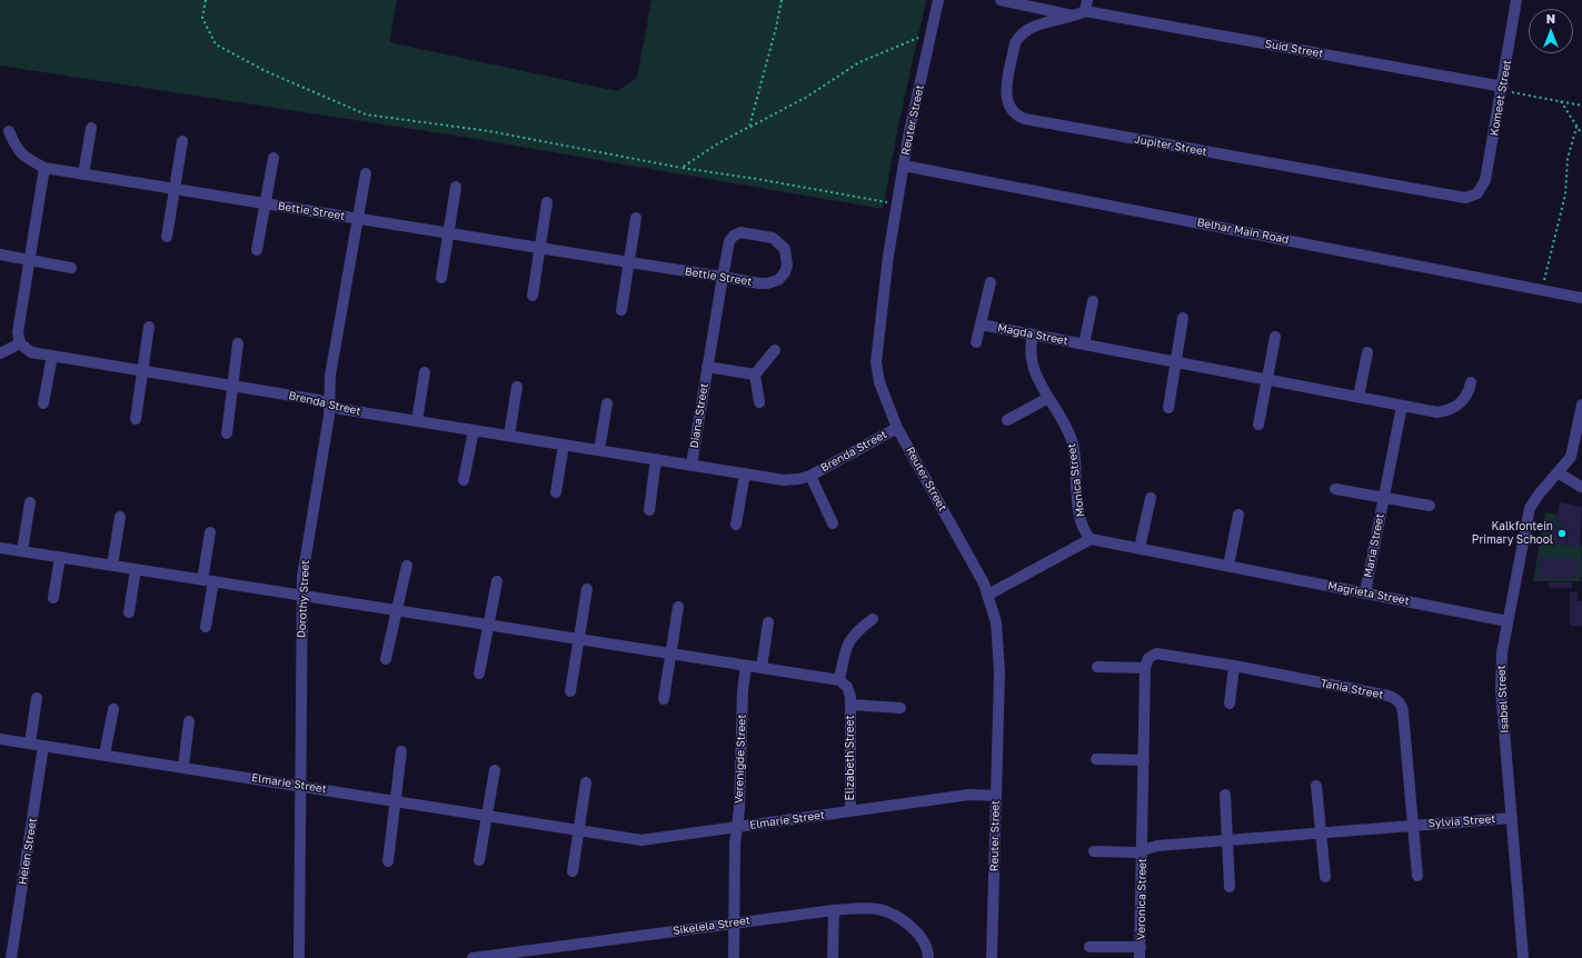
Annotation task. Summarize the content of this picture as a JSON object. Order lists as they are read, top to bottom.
{
  "streets": {
    "street": [
      "Suid Street",
      "Komeet Street",
      "Reuter Street",
      "Jupiter Street",
      "Bettie Street",
      "Belhar Main Road",
      "Magda Street",
      "Brenda Street",
      "Diana Street",
      "Monica Street",
      "Maria Street",
      "Magrieta Street",
      "Dorothy Street",
      "Tania Street",
      "Isabel Street",
      "Elizabeth Street",
      "Verenigde Street",
      "Elmarie Street",
      "Sylvia Street",
      "Helen Street",
      "Veronica Street",
      "Sikelela Street"
    ]
  },
  "crossings": [
    ["Suid Street", "Komeet Street"],
    ["Suid Street", "Jupiter Street"],
    ["Komeet Street", "Jupiter Street"],
    ["Reuter Street", "Belhar Main Road"],
    ["Reuter Street", "Brenda Street"],
    ["Reuter Street", "Elmarie Street"],
    ["Bettie Street", "Diana Street"],
    ["Bettie Street", "Dorothy Street"],
    ["Magda Street", "Monica Street"],
    ["Magda Street", "Maria Street"],
    ["Brenda Street", "Diana Street"],
    ["Brenda Street", "Dorothy Street"],
    ["Monica Street", "Magrieta Street"],
    ["Maria Street", "Magrieta Street"],
    ["Magrieta Street", "Isabel Street"],
    ["Dorothy Street", "Elmarie Street"],
    ["Tania Street", "Sylvia Street"],
    ["Tania Street", "Veronica Street"],
    ["Isabel Street", "Sylvia Street"],
    ["Elizabeth Street", "Elmarie Street"],
    ["Verenigde Street", "Elmarie Street"],
    ["Verenigde Street", "Sikelela Street"],
    ["Elmarie Street", "Helen Street"],
    ["Sylvia Street", "Veronica Street"]
  ],
  "places": ["Kalkfontein Primary School"],
  "north": "top"
}
